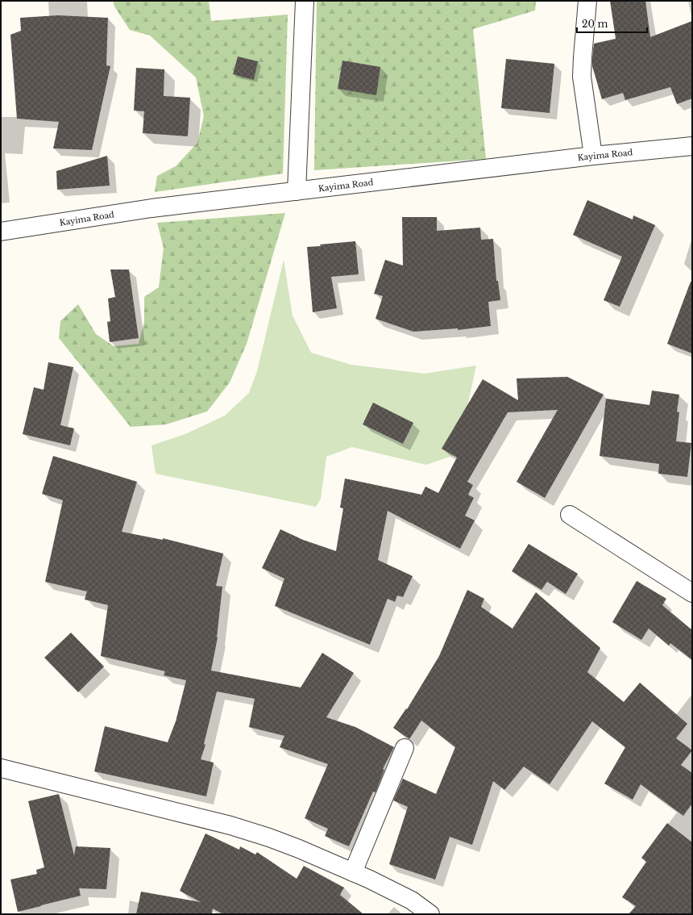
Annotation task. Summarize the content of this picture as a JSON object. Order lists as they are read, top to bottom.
{
  "streets": {
    "street": ["Kayima Road"]
  },
  "scale_bar": "20 m"
}
